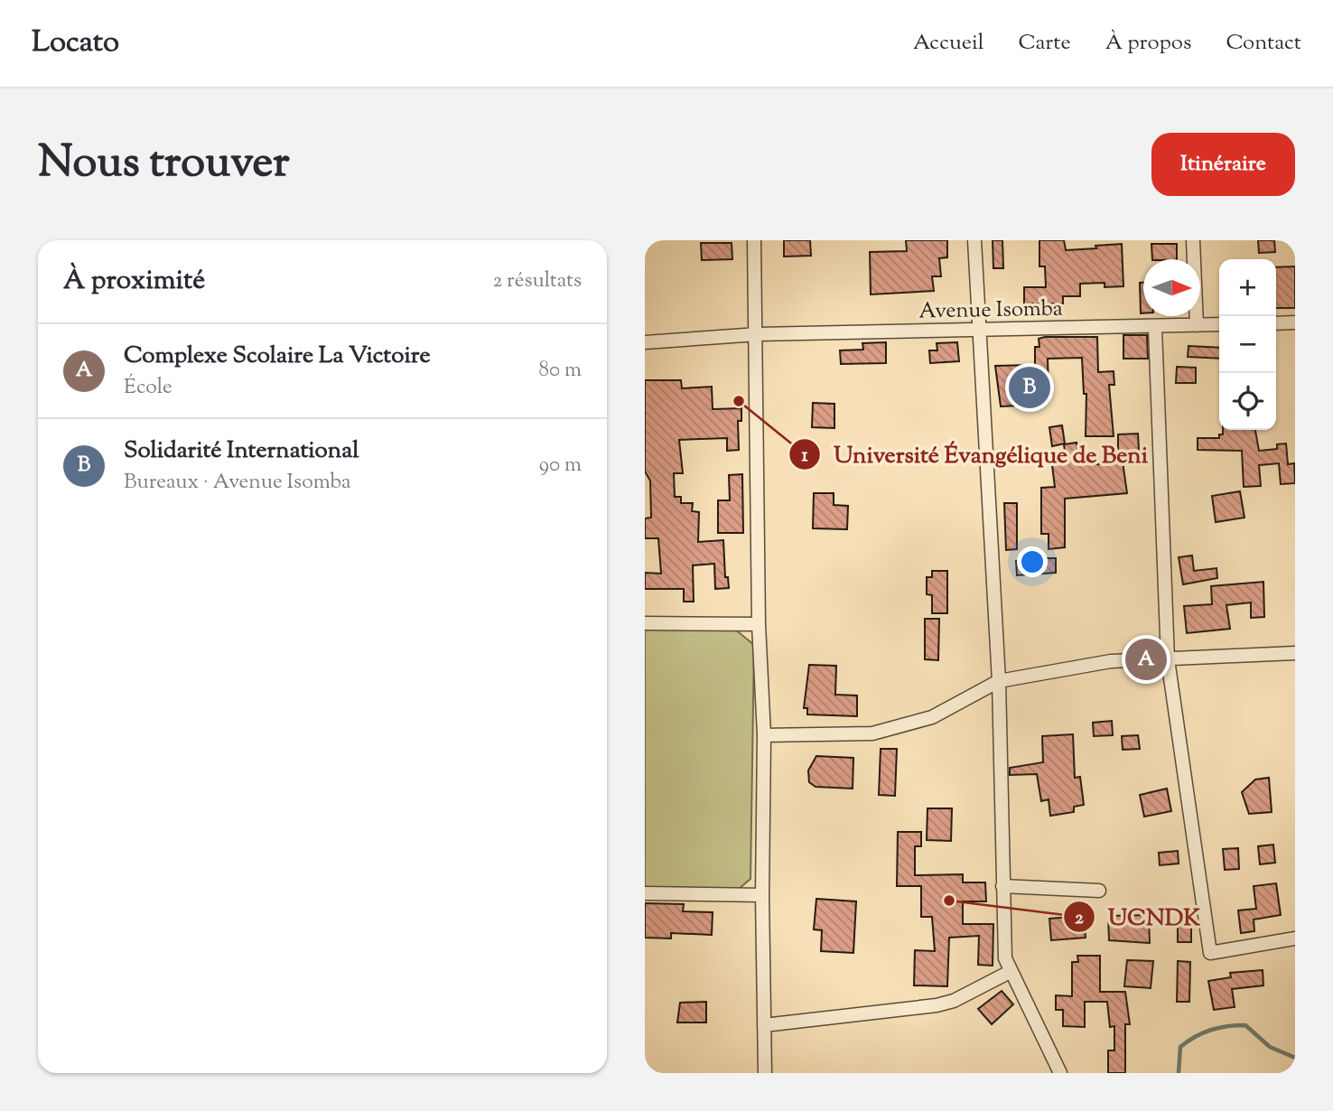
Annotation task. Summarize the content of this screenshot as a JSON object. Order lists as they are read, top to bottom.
{
  "streets": {
    "street": ["Avenue Isomba"]
  },
  "places": ["Université Évangélique de Beni", "UCNDK"],
  "north": "right",
  "page": {
    "header": "Locato",
    "nav": [
      "Accueil",
      "Carte",
      "À propos",
      "Contact"
    ],
    "title": "Nous trouver",
    "buttons": "Itinéraire",
    "heading": ["À proximité", "2 résultats"],
    "map_buttons": ["+", "−"],
    "list": [
      {
        "mark": "A",
        "name": "Complexe Scolaire La Victoire",
        "note": "École",
        "value": "80 m"
      },
      {
        "mark": "B",
        "name": "Solidarité International",
        "note": "Bureaux · Avenue Isomba",
        "value": "90 m"
      }
    ],
    "pins": ["B", "A"]
  }
}
